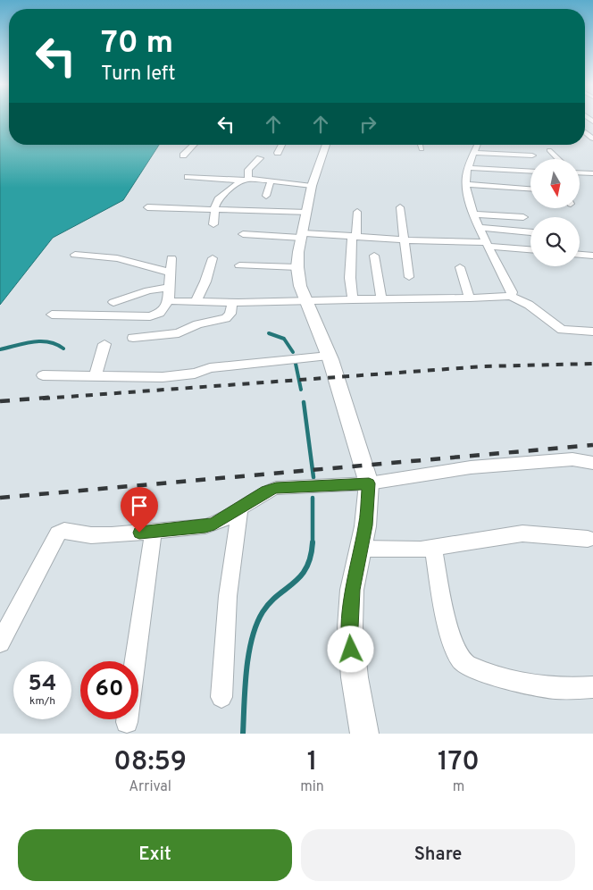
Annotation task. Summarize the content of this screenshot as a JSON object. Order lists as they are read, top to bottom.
{
  "north": "bottom",
  "page": {
    "turn": ["70 m", "Turn left"],
    "speed": "54 km/h",
    "limit": "60",
    "eta": [
      "08:59",
      "Arrival",
      "1",
      "min",
      "170",
      "m"
    ],
    "buttons": ["Exit", "Share"]
  }
}
